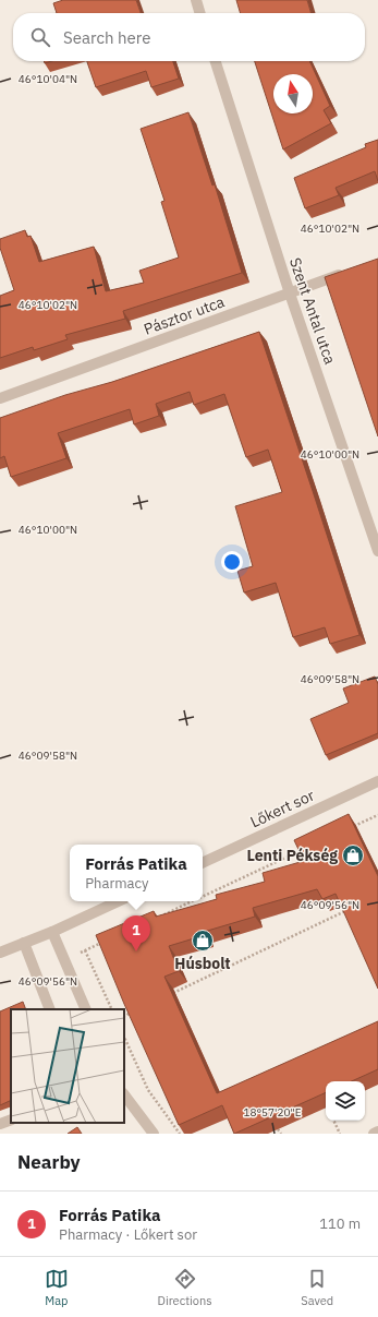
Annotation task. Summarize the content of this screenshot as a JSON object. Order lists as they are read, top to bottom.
{
  "streets": {
    "street": ["Szent Antal utca", "Pásztor utca", "Lőkert sor"]
  },
  "crossings": [
    ["Szent Antal utca", "Pásztor utca"]
  ],
  "places": {
    "shop": ["Lenti Pékség", "Húsbolt"]
  },
  "north": "top",
  "page": {
    "search": "Search here",
    "popup": ["Forrás Patika", "Pharmacy"],
    "pins": "1",
    "heading": "Nearby",
    "list": [
      {
        "mark": "1",
        "name": "Forrás Patika",
        "note": "Pharmacy · Lőkert sor",
        "value": "110 m"
      }
    ],
    "nav": ["Map", "Directions", "Saved"]
  },
  "coordinates": [
    "46°10'04\"N",
    "46°10'02\"N",
    "46°10'00\"N",
    "46°09'58\"N",
    "46°09'56\"N",
    "18°57'20\"E"
  ]
}
